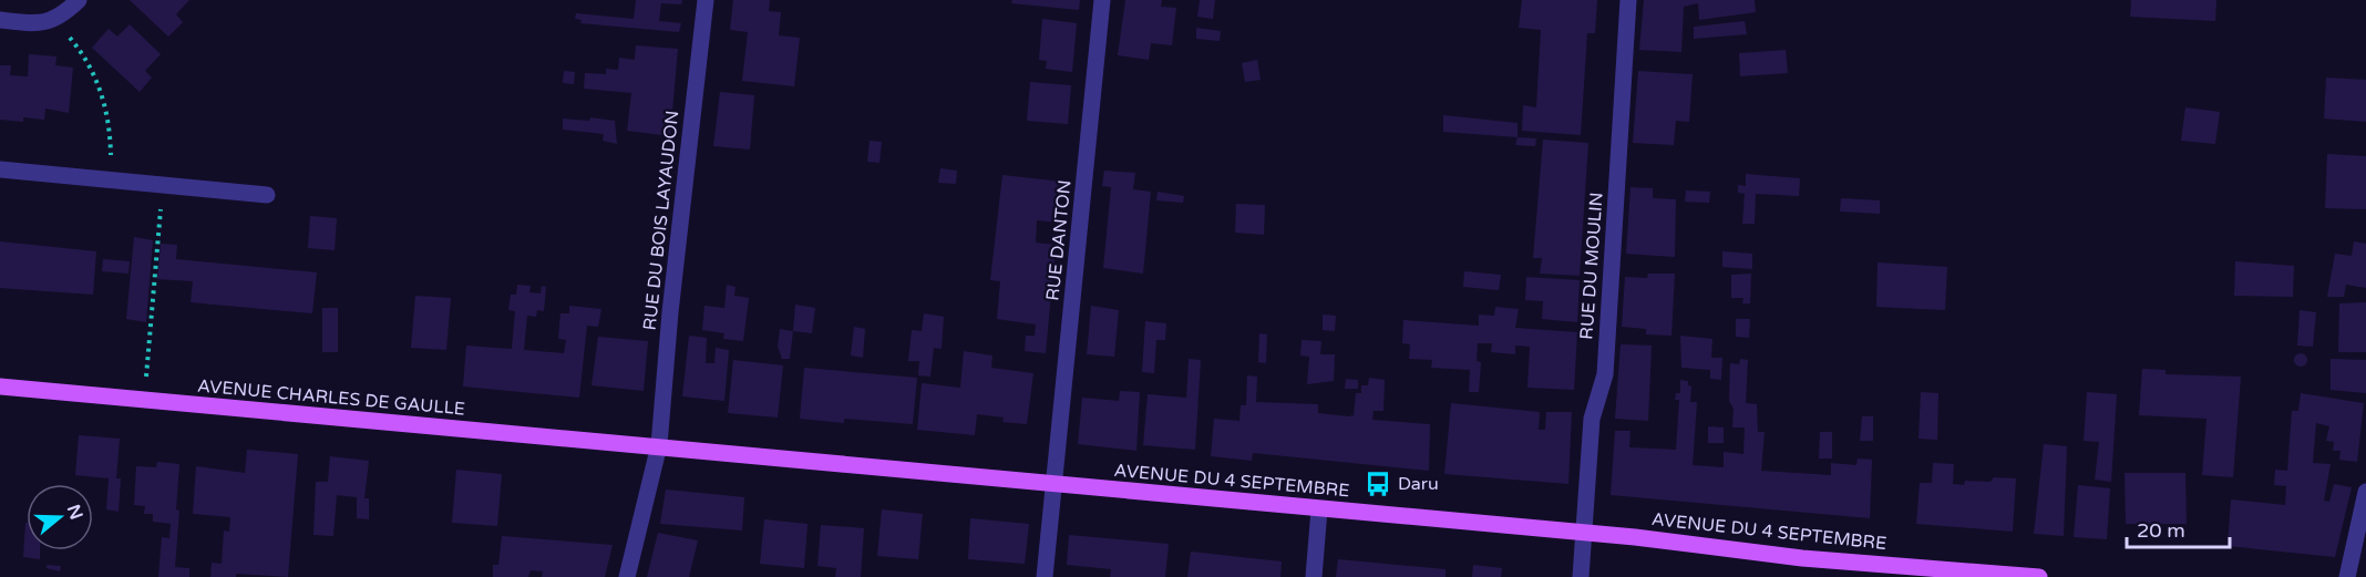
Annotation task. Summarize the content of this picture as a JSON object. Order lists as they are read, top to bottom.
{
  "streets": {
    "main road": ["AVENUE CHARLES DE GAULLE", "AVENUE DU 4 SEPTEMBRE"],
    "street": ["RUE DU BOIS LAYAUDON", "RUE DANTON", "RUE DU MOULIN"]
  },
  "crossings": [
    ["RUE DU BOIS LAYAUDON", "AVENUE CHARLES DE GAULLE"],
    ["RUE DU BOIS LAYAUDON", "AVENUE DU 4 SEPTEMBRE"],
    ["RUE DANTON", "AVENUE DU 4 SEPTEMBRE"],
    ["RUE DU MOULIN", "AVENUE DU 4 SEPTEMBRE"],
    ["AVENUE CHARLES DE GAULLE", "AVENUE DU 4 SEPTEMBRE"]
  ],
  "places": {
    "bus stop": ["Daru"]
  },
  "scale_bar": "20 m",
  "north": "right"
}
